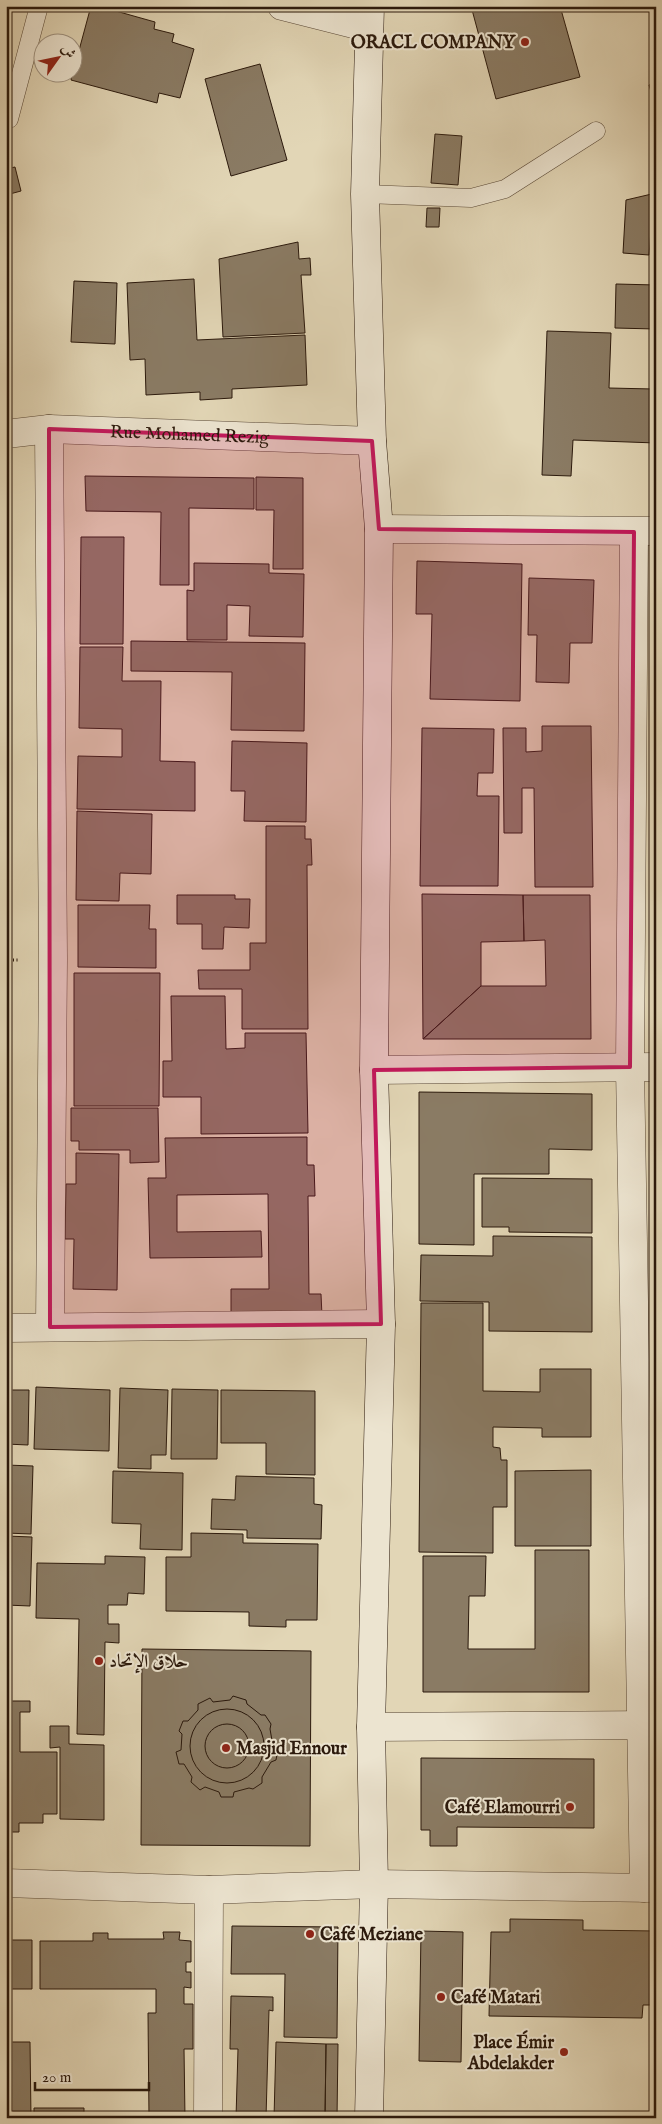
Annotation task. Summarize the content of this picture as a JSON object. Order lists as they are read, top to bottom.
{
  "streets": {
    "street": ["Rue Mohamed Rezig"]
  },
  "places": [
    "ORACL COMPANY",
    "حلاق الإتحاد",
    "Masjid Ennour",
    "Café Elamourri",
    "Café Meziane",
    "Café Matari",
    "Place Émir Abdelakder"
  ],
  "scale_bar": "20 m",
  "north": "top right"
}
